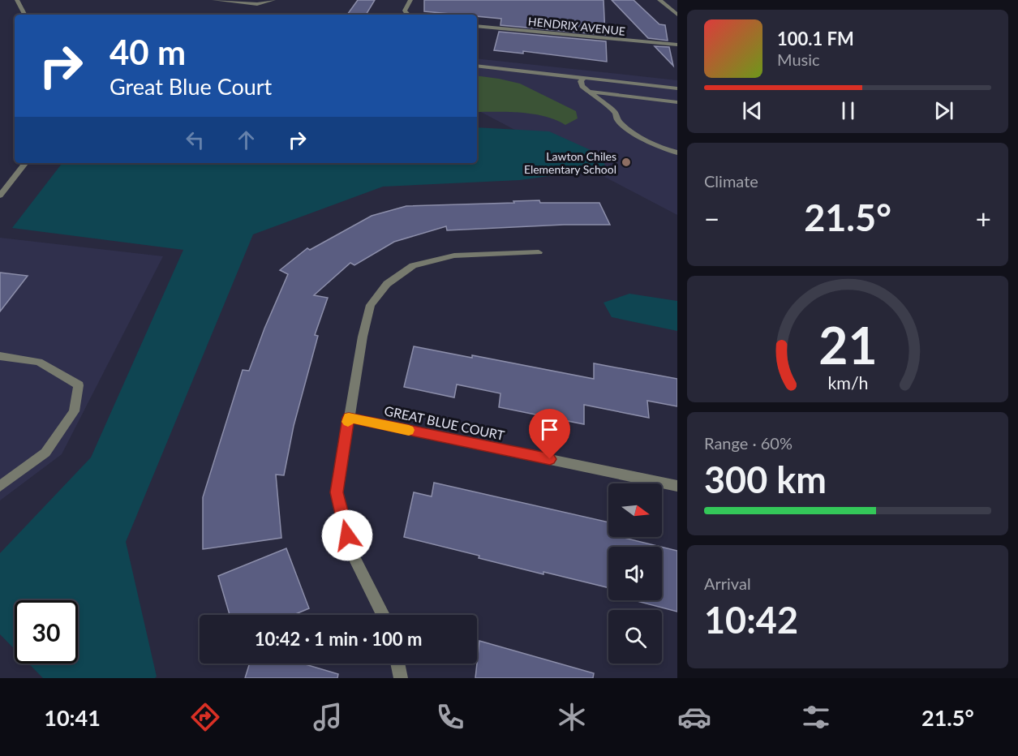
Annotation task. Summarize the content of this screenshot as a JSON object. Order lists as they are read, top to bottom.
{
  "streets": {
    "street": ["HENDRIX AVENUE", "GREAT BLUE COURT"]
  },
  "places": ["Lawton Chiles Elementary School"],
  "north": "right",
  "page": {
    "turn": ["40 m", "Great Blue Court"],
    "song": ["100.1 FM", "Music"],
    "tile": [
      "Climate",
      ["Range · 60%", "300 km"],
      ["Arrival", "10:42"]
    ],
    "heat": ["−", "21.5°", "+"],
    "limit": "30",
    "trip": "10:42 · 1 min · 100 m",
    "tabs": ["10:41", "21.5°"],
    "gauge": ["21", "km/h"]
  }
}
